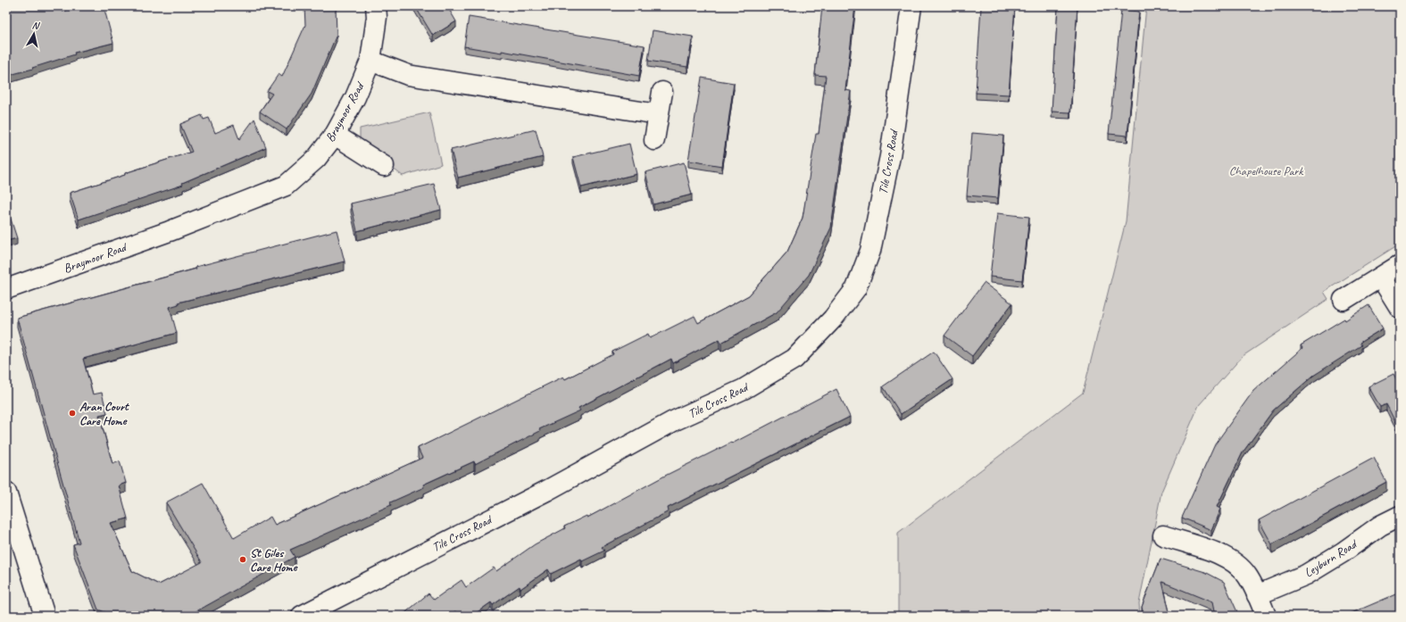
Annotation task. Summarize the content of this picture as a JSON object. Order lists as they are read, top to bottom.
{
  "streets": {
    "street": ["Braymoor Road", "Tile Cross Road", "Leyburn Road"]
  },
  "parks": ["Chapelhouse Park"],
  "places": ["Aran Court Care Home", "St Giles Care Home"],
  "north": "top"
}
